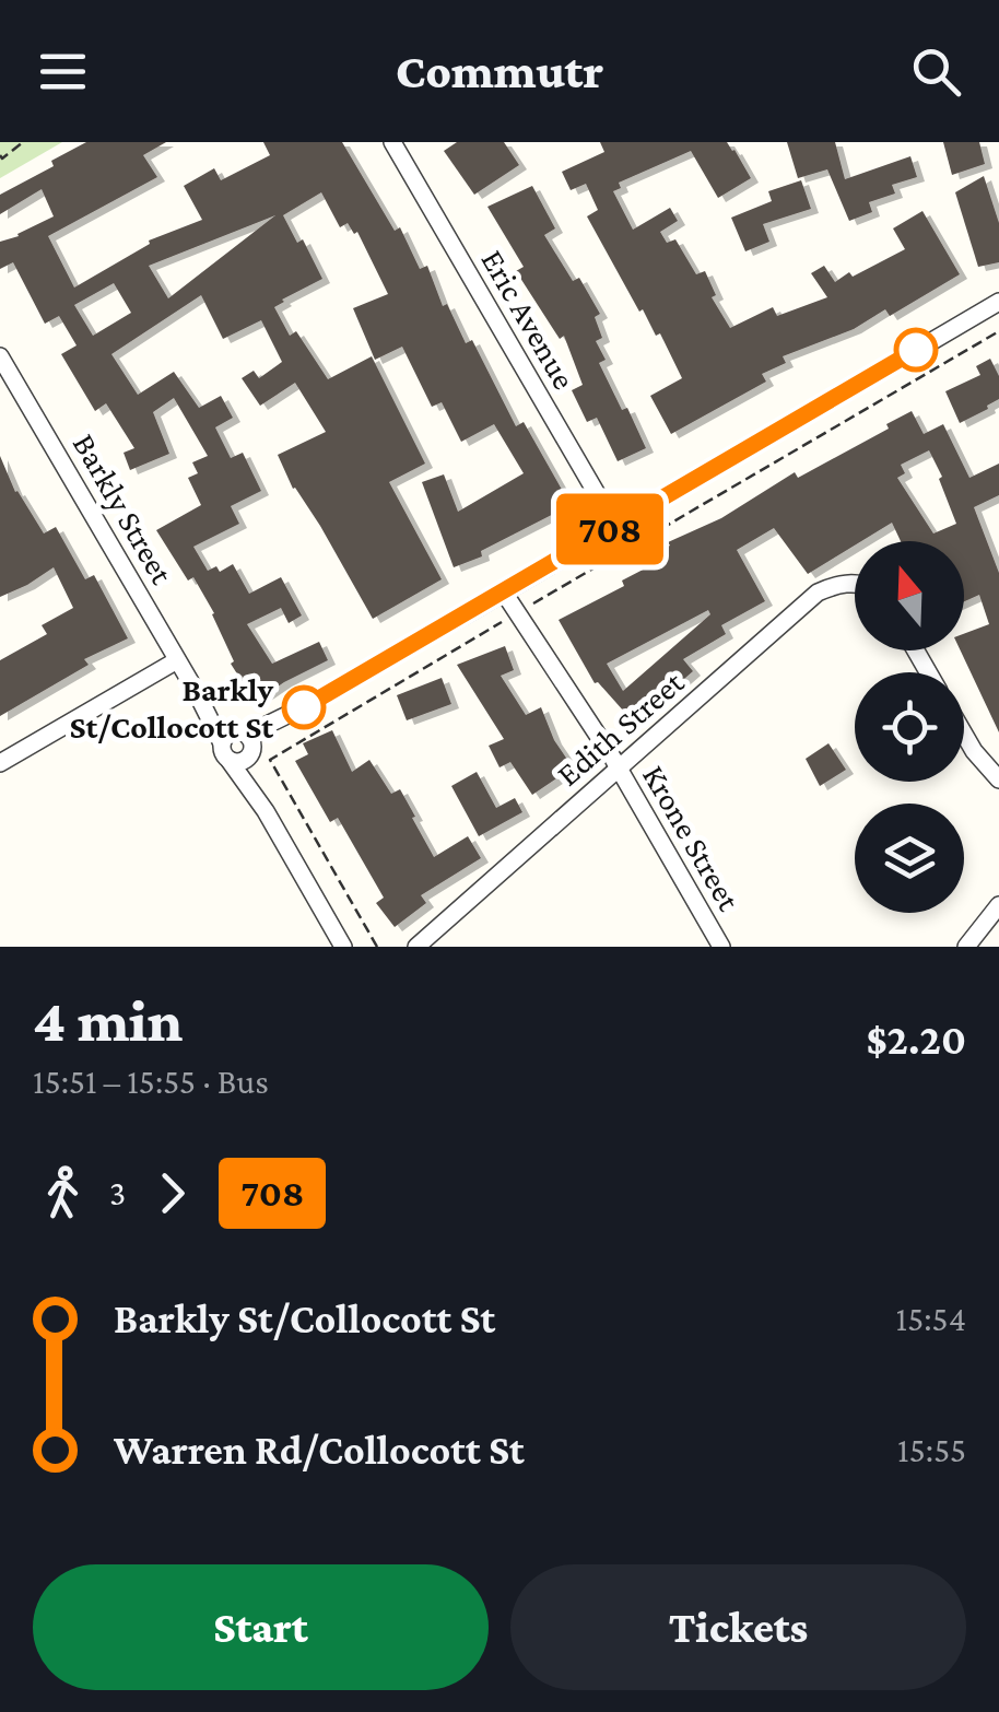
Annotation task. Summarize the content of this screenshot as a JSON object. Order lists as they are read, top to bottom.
{
  "streets": {
    "street": [
      "Eric Avenue",
      "Barkly Street",
      "Edith Street",
      "Krone Street"
    ]
  },
  "crossings": [
    ["Edith Street", "Krone Street"]
  ],
  "places": ["Barkly St/Collocott St"],
  "lines": ["bus line 708"],
  "north": "top",
  "page": {
    "header": "Commutr",
    "on_map": "708",
    "heading": ["4 min", "15:51 – 15:55 · Bus", "$2.20"],
    "legs": ["3", "708"],
    "list": [
      {
        "name": "Barkly St/Collocott St",
        "value": "15:54"
      },
      {
        "name": "Warren Rd/Collocott St",
        "value": "15:55"
      }
    ],
    "buttons": ["Start", "Tickets"]
  }
}
